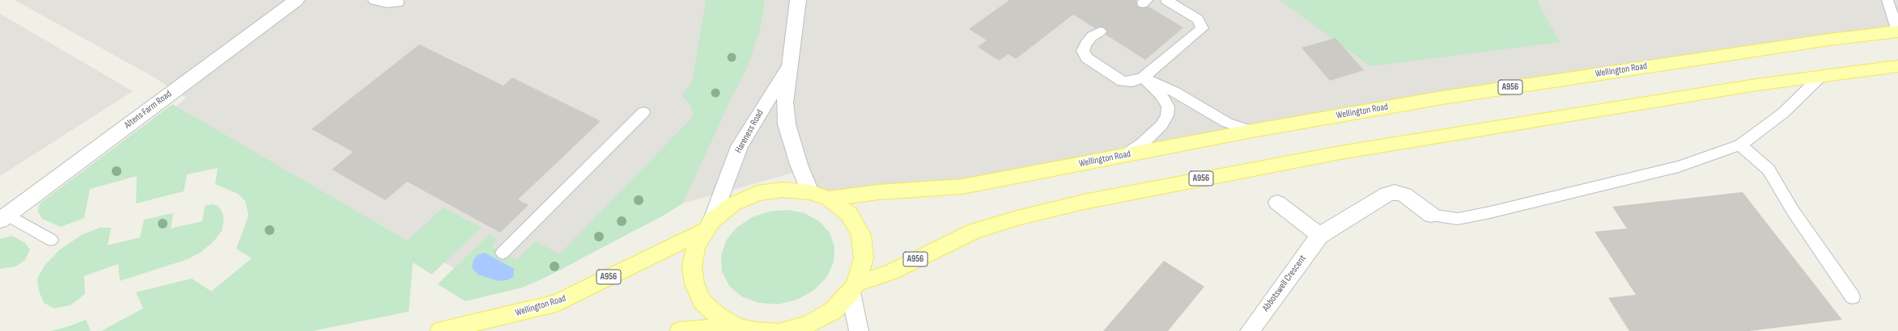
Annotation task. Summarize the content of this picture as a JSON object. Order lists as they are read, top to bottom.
{
  "streets": {
    "main road": ["Wellington Road", "A956"],
    "street": ["Altens Farm Road", "Hareness Road", "Abbotswell Crescent"]
  },
  "crossings": [
    ["Wellington Road", "A956"],
    ["Wellington Road", "Hareness Road"],
    ["A956", "Hareness Road"]
  ]
}
